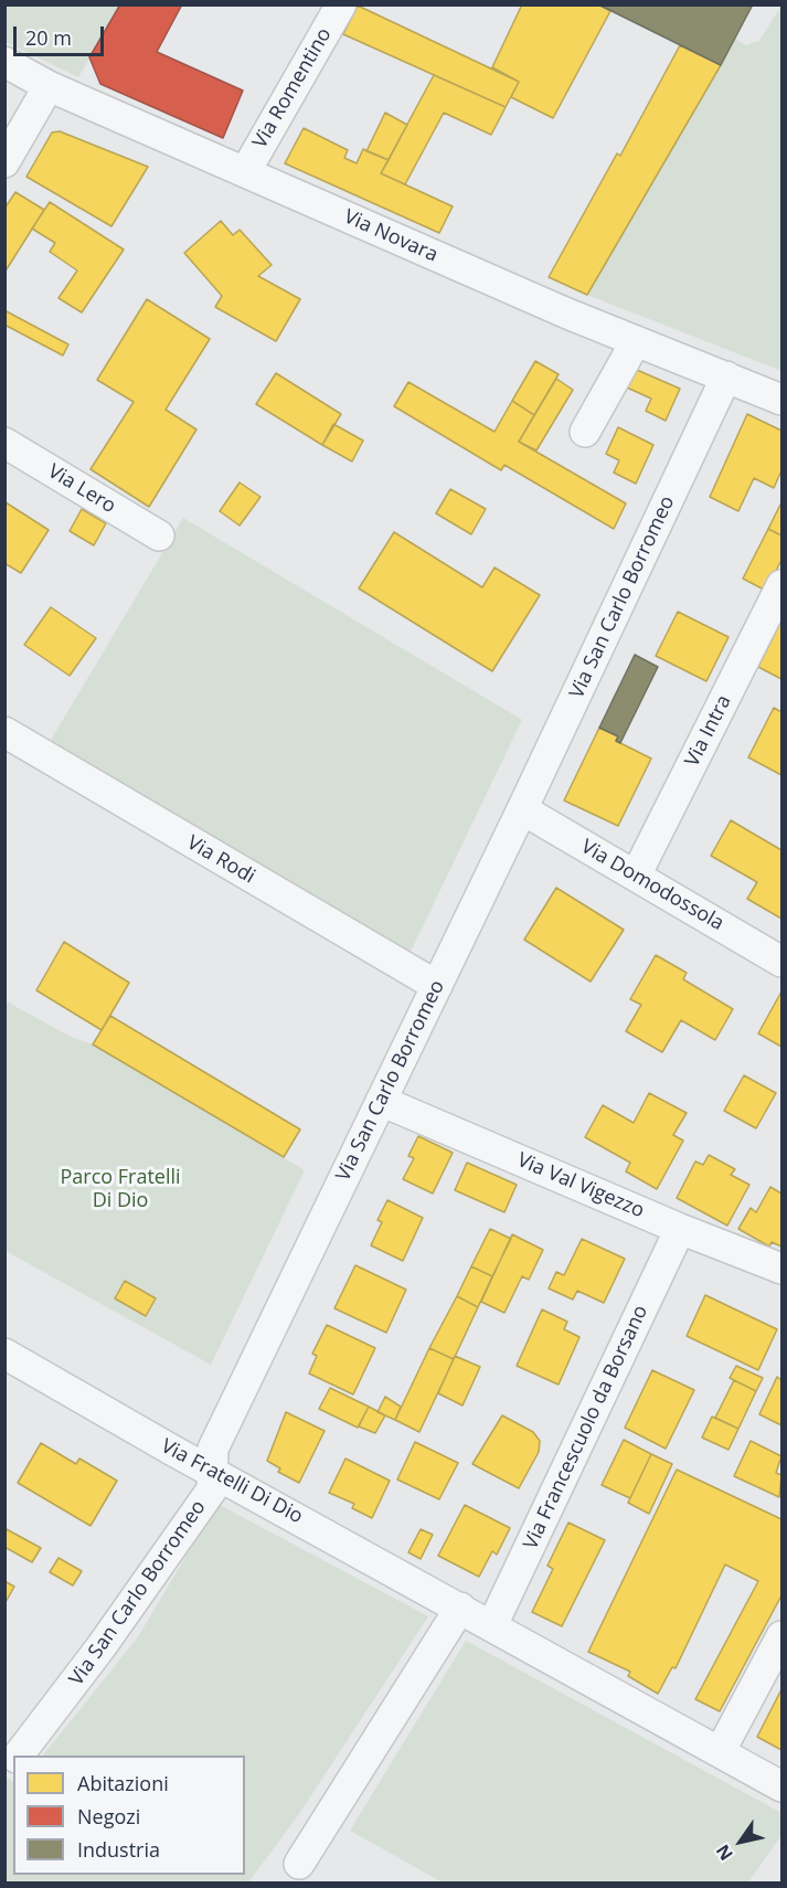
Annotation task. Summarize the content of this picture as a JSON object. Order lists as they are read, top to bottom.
{
  "streets": {
    "street": [
      "Via Romentino",
      "Via Novara",
      "Via Lero",
      "Via San Carlo Borromeo",
      "Via Intra",
      "Via Rodi",
      "Via Domodossola",
      "Via Val Vigezzo",
      "Via Francescuolo da Borsano",
      "Via Fratelli Di Dio"
    ]
  },
  "crossings": [
    ["Via Romentino", "Via Novara"],
    ["Via Novara", "Via San Carlo Borromeo"],
    ["Via San Carlo Borromeo", "Via Rodi"],
    ["Via San Carlo Borromeo", "Via Domodossola"],
    ["Via San Carlo Borromeo", "Via Val Vigezzo"],
    ["Via San Carlo Borromeo", "Via Fratelli Di Dio"],
    ["Via Intra", "Via Domodossola"],
    ["Via Val Vigezzo", "Via Francescuolo da Borsano"],
    ["Via Francescuolo da Borsano", "Via Fratelli Di Dio"]
  ],
  "parks": ["Parco Fratelli Di Dio"],
  "legend": ["Abitazioni", "Negozi", "Industria"],
  "scale_bar": "20 m",
  "north": "bottom left"
}
